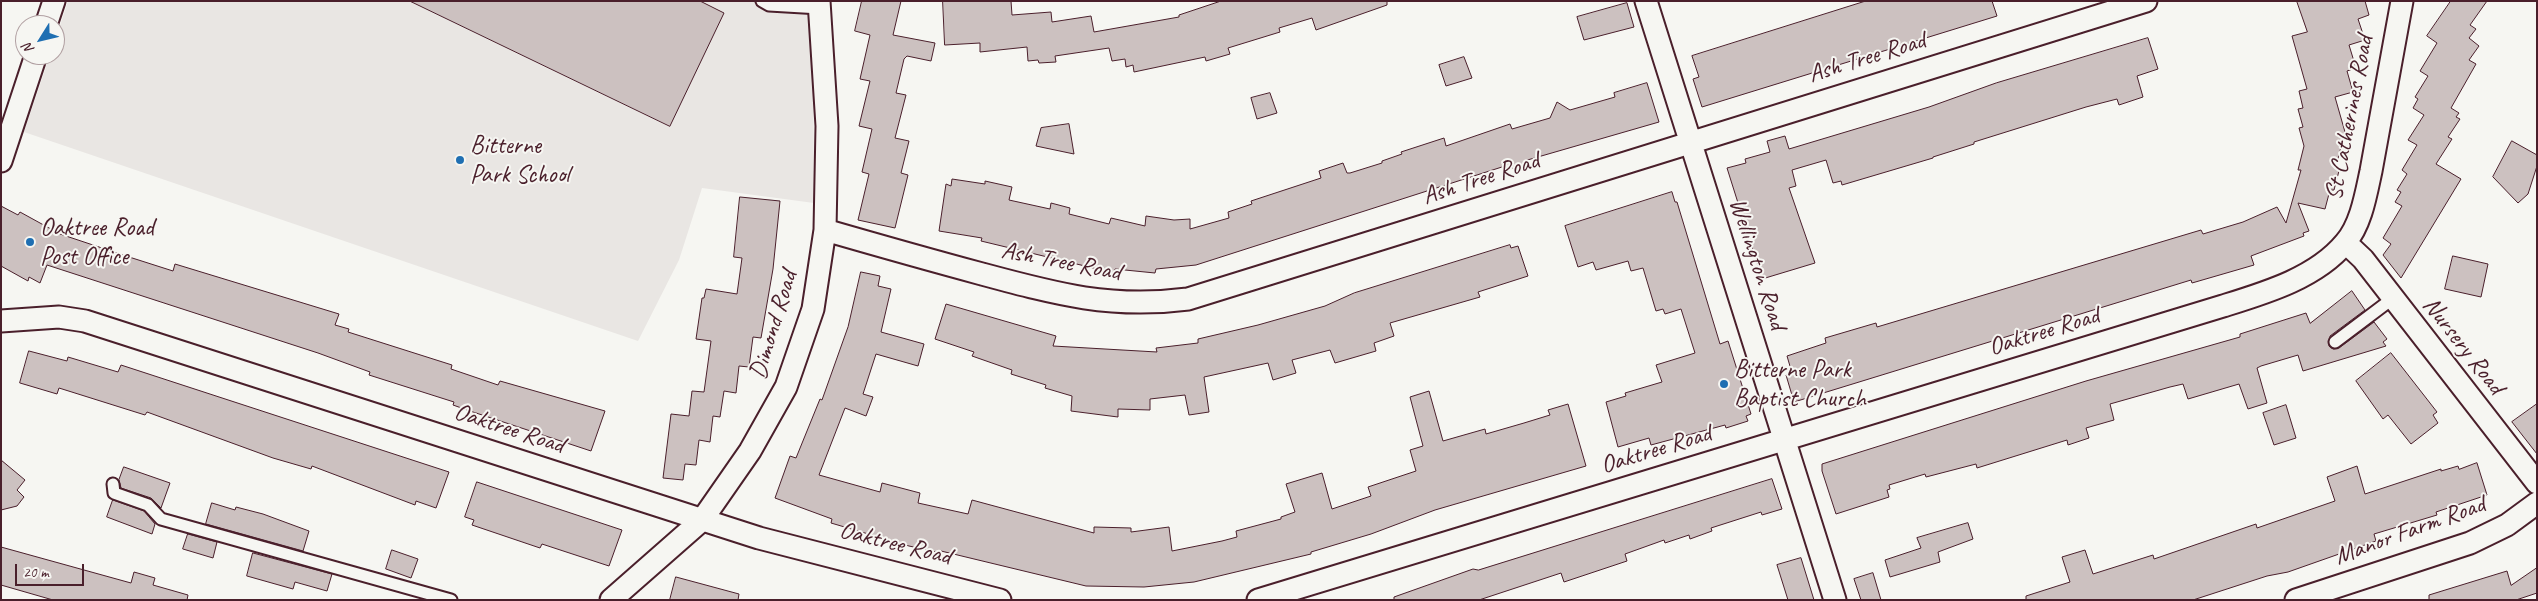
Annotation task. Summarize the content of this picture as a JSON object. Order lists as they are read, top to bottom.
{
  "streets": {
    "street": [
      "Ash Tree Road",
      "St Catherines Road",
      "Wellington Road",
      "Dimond Road",
      "Oaktree Road",
      "Nursery Road",
      "Manor Farm Road"
    ]
  },
  "crossings": [
    ["Ash Tree Road", "Wellington Road"],
    ["Ash Tree Road", "Dimond Road"],
    ["St Catherines Road", "Oaktree Road"],
    ["St Catherines Road", "Nursery Road"],
    ["Wellington Road", "Oaktree Road"],
    ["Dimond Road", "Oaktree Road"],
    ["Oaktree Road", "Nursery Road"]
  ],
  "places": ["Bitterne Park School", "Oaktree Road Post Office", "Bitterne Park Baptist Church"],
  "scale_bar": "20 m",
  "north": "bottom left"
}
